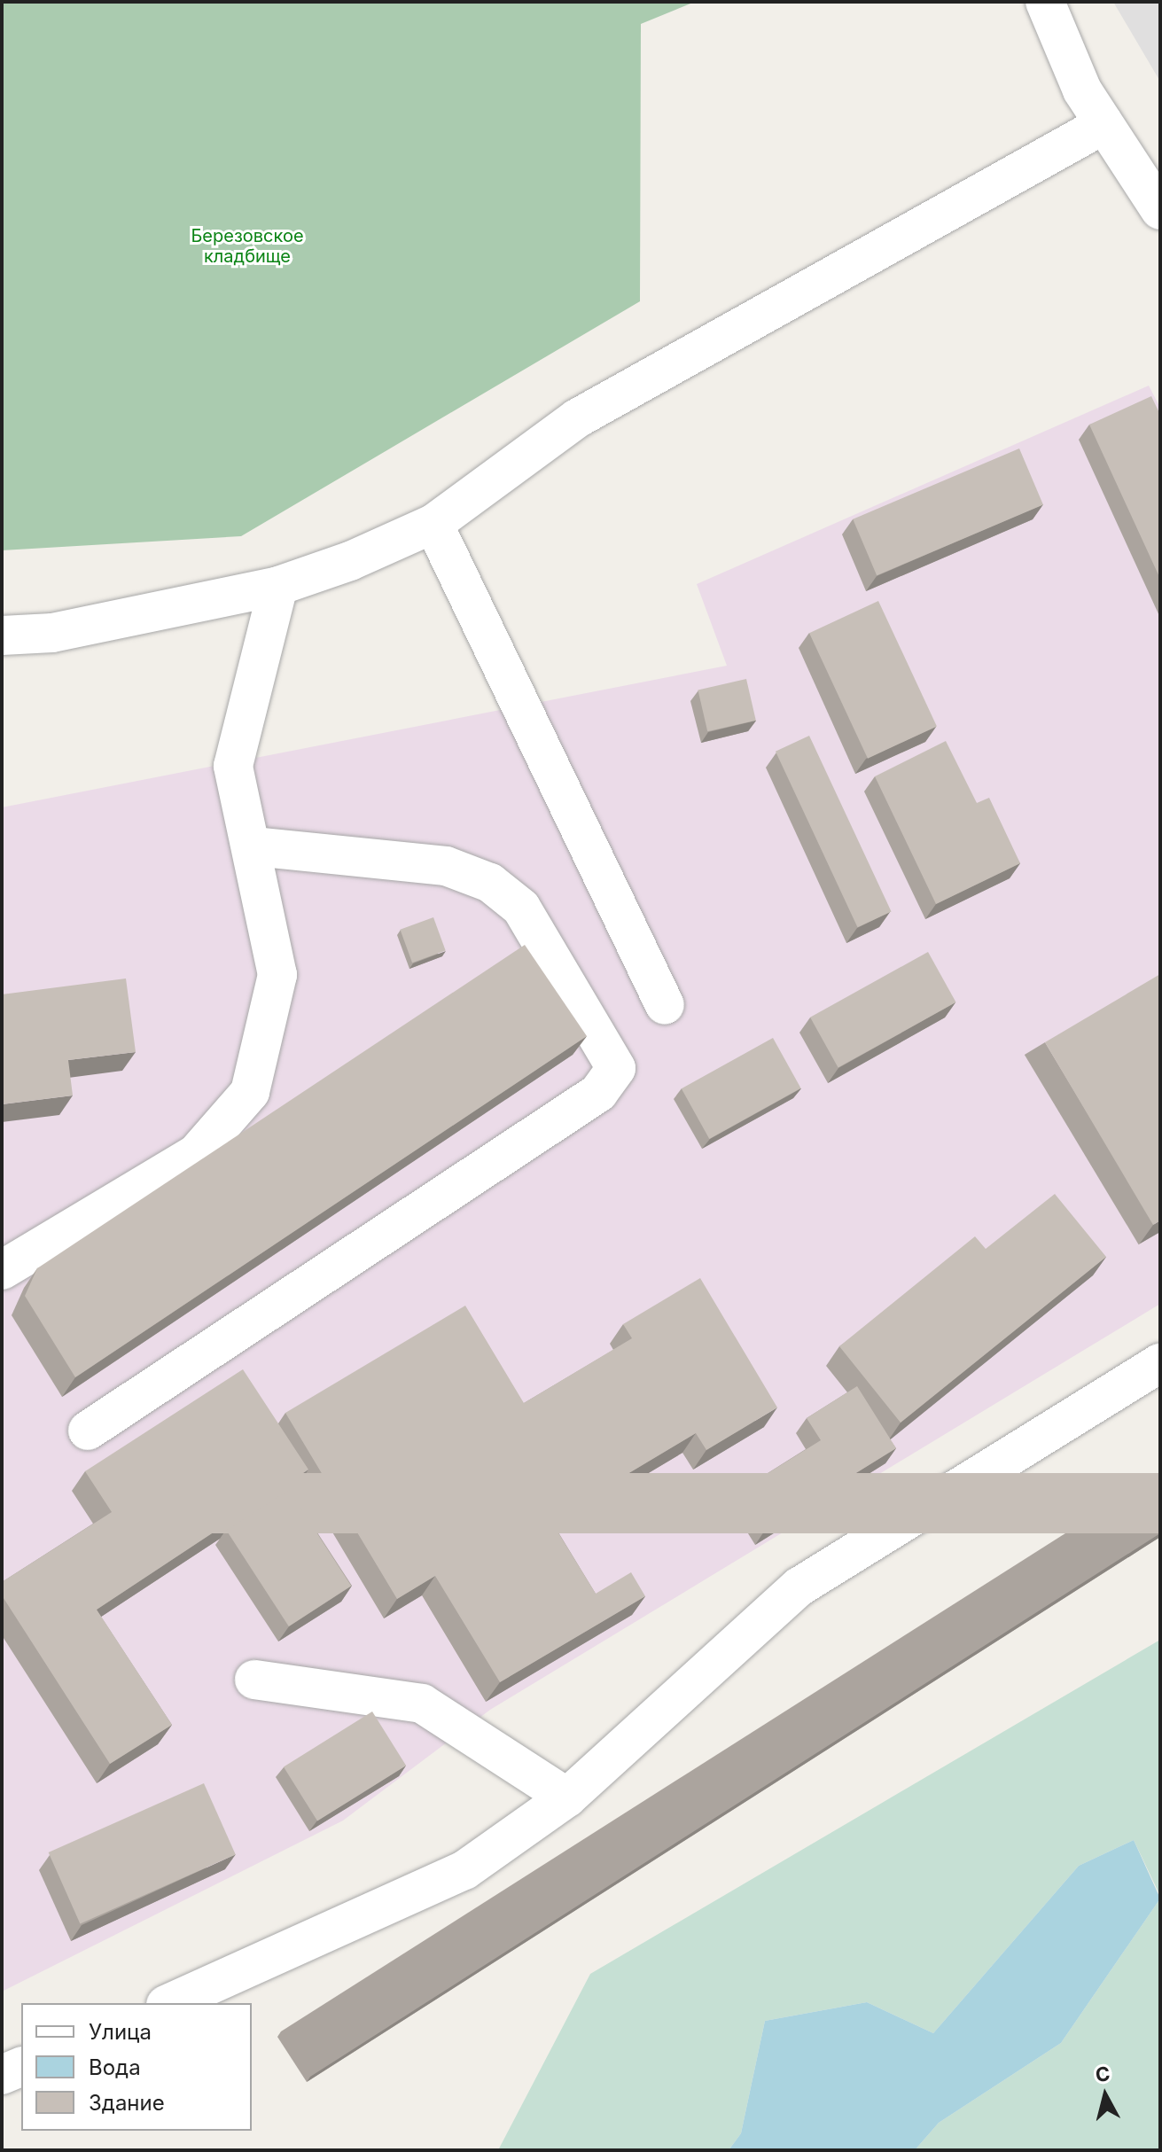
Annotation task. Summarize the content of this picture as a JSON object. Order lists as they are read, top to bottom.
{
  "parks": ["Березовское кладбище"],
  "legend": ["Улица", "Вода", "Здание"],
  "north": "top"
}
